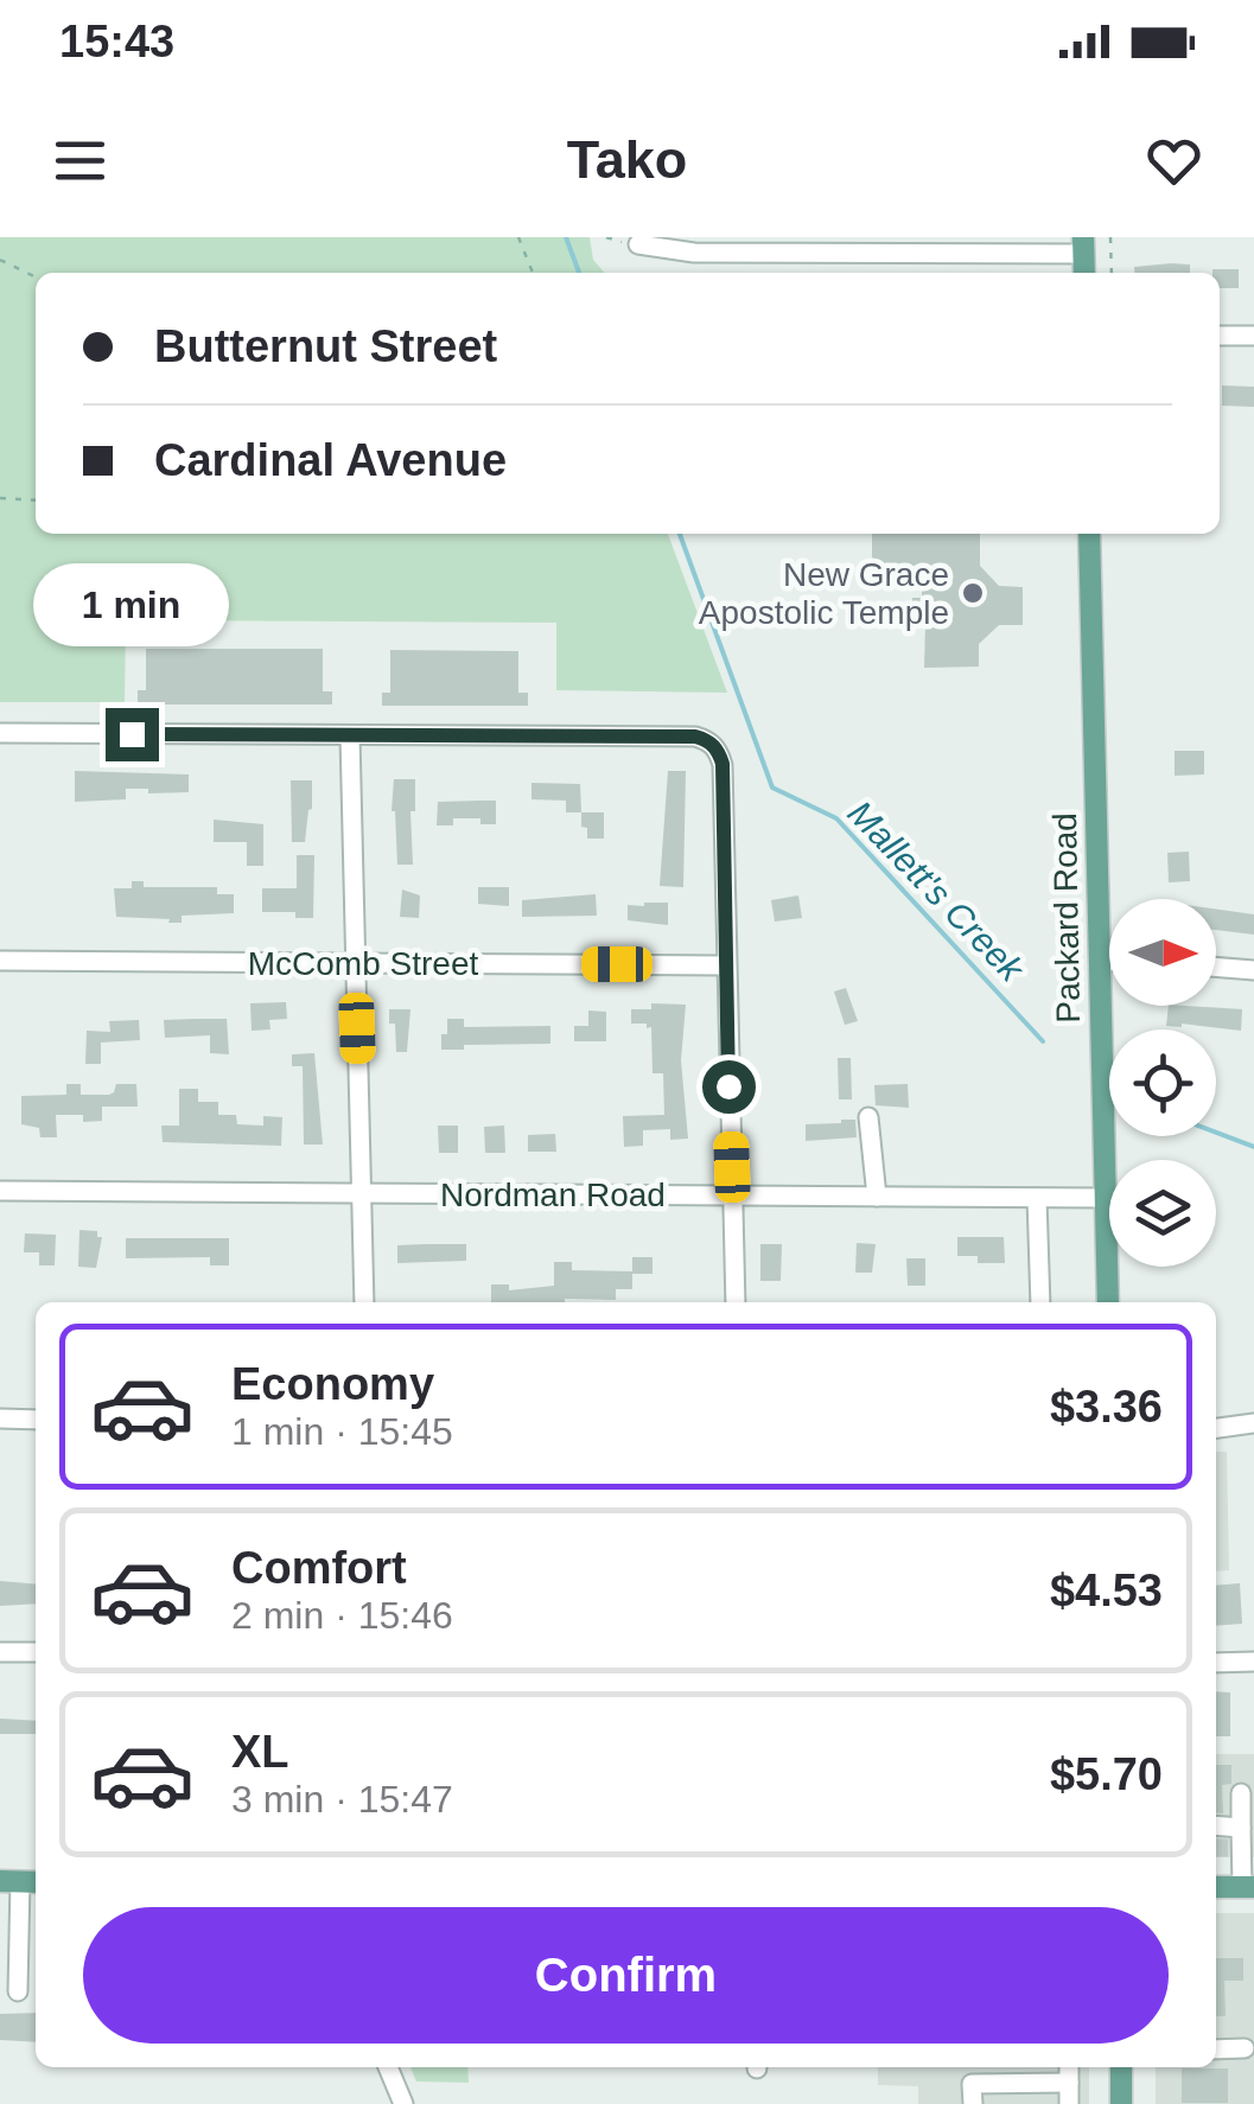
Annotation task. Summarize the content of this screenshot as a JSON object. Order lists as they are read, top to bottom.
{
  "streets": {
    "main road": ["Packard Road"],
    "street": ["McComb Street", "Nordman Road"]
  },
  "crossings": [
    ["Packard Road", "Nordman Road"]
  ],
  "water": ["Mallett's Creek"],
  "places": ["New Grace Apostolic Temple"],
  "north": "right",
  "page": {
    "status": "15:43",
    "header": "Tako",
    "banner": ["Butternut Street", "Cardinal Avenue"],
    "bubble": "1 min",
    "list": [
      {
        "name": "Economy",
        "note": "1 min · 15:45",
        "value": "$3.36"
      },
      {
        "name": "Comfort",
        "note": "2 min · 15:46",
        "value": "$4.53"
      },
      {
        "name": "XL",
        "note": "3 min · 15:47",
        "value": "$5.70"
      }
    ],
    "buttons": "Confirm"
  }
}
